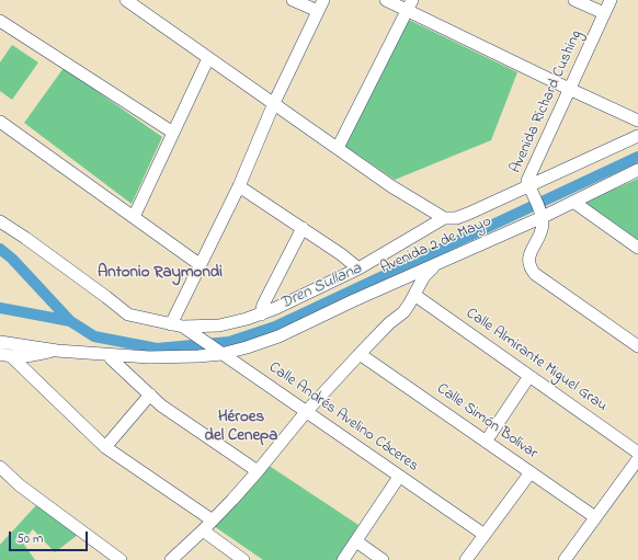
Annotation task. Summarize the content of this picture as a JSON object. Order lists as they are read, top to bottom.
{
  "streets": {
    "street": [
      "Avenida Richard Cushing",
      "Avenida 2 de Mayo",
      "Calle Almirante Miguel Grau",
      "Calle Andrés Avelino Cáceres",
      "Calle Simón Bolívar"
    ]
  },
  "crossings": [
    ["Avenida Richard Cushing", "Avenida 2 de Mayo"],
    ["Avenida 2 de Mayo", "Calle Andrés Avelino Cáceres"]
  ],
  "districts": ["Antonio Raymondi", "Héroes del Cenepa"],
  "water": ["Dren Sullana"],
  "scale_bar": "50 m"
}
